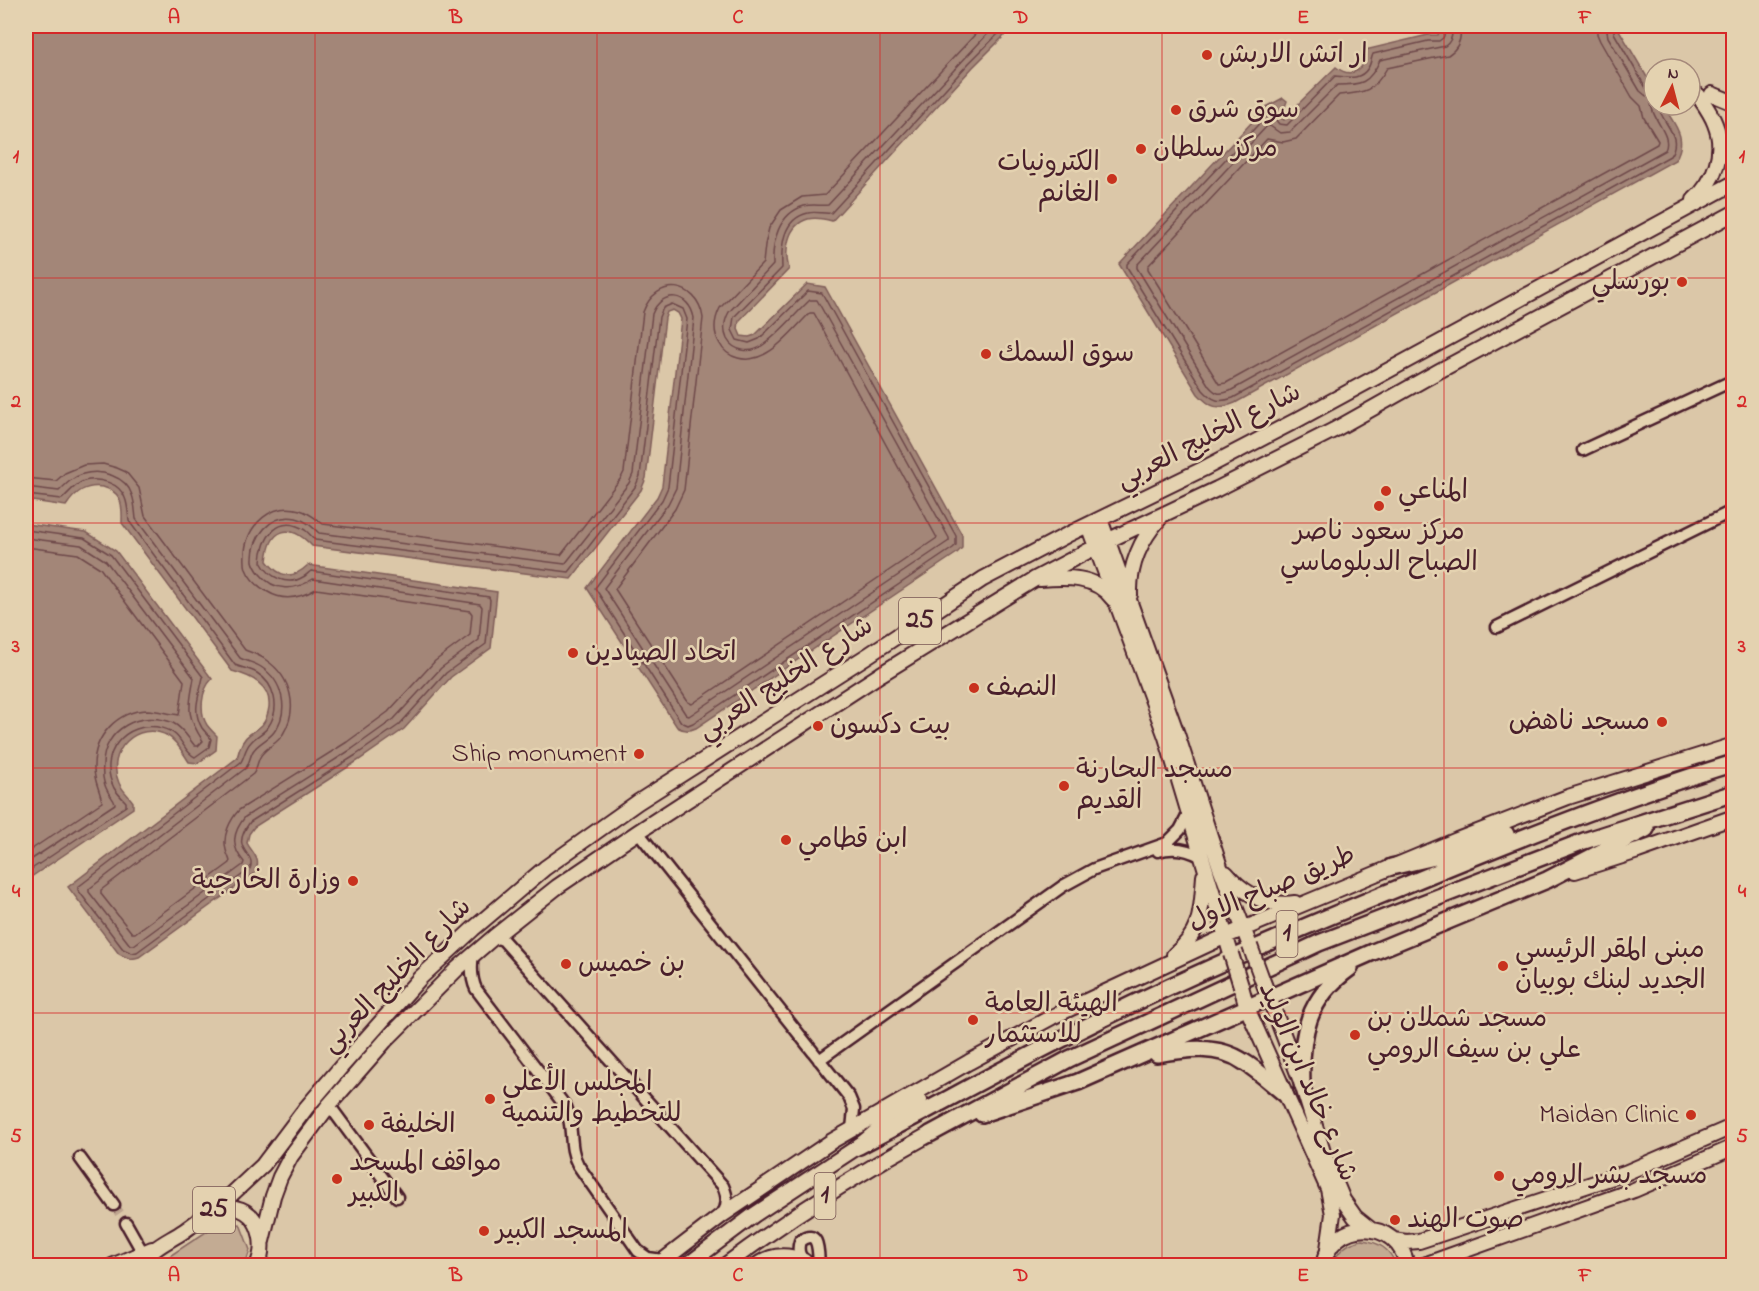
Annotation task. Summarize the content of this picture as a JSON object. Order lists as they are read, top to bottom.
{
  "streets": {
    "highway": ["طريق صباح الاول", "1"],
    "main road": ["شارع الخليج العربي", "25", "شارع خالد ابن الوليد"]
  },
  "crossings": [
    ["شارع الخليج العربي", "25"],
    ["شارع الخليج العربي", "شارع خالد ابن الوليد"],
    ["طريق صباح الاول", "1"],
    ["طريق صباح الاول", "شارع خالد ابن الوليد"]
  ],
  "places": [
    "ار اتش الاربش",
    "سوق شرق",
    "مركز سلطان",
    "الكترونيات الغانم",
    "بورسلي",
    "سوق السمك",
    "المناعي",
    "مركز سعود ناصر الصباح الدبلوماسي",
    "اتحاد الصيادين",
    "النصف",
    "مسجد ناهض",
    "بيت دكسون",
    "Ship monument",
    "مسجد البحارنة القديم",
    "ابن قطامي",
    "وزارة الخارجية",
    "بن خميس",
    "مبنى المقر الرئيسي الجديد لبنك بوبيان",
    "الهيئة العامة للاستثمار",
    "مسجد شملان بن علي بن سيف الرومي",
    "المجلس الأعلى للتخطيط والتنمية",
    "Maidan Clinic",
    "الخليفة",
    "مسجد بشر الرومي",
    "مواقف المسجد الكبير",
    "صوت الهند",
    "المسجد الكبير"
  ],
  "north": "top",
  "grid": {
    "columns": [
      "A",
      "B",
      "C",
      "D",
      "E",
      "F"
    ],
    "rows": [
      "1",
      "2",
      "3",
      "4",
      "5"
    ]
  }
}
